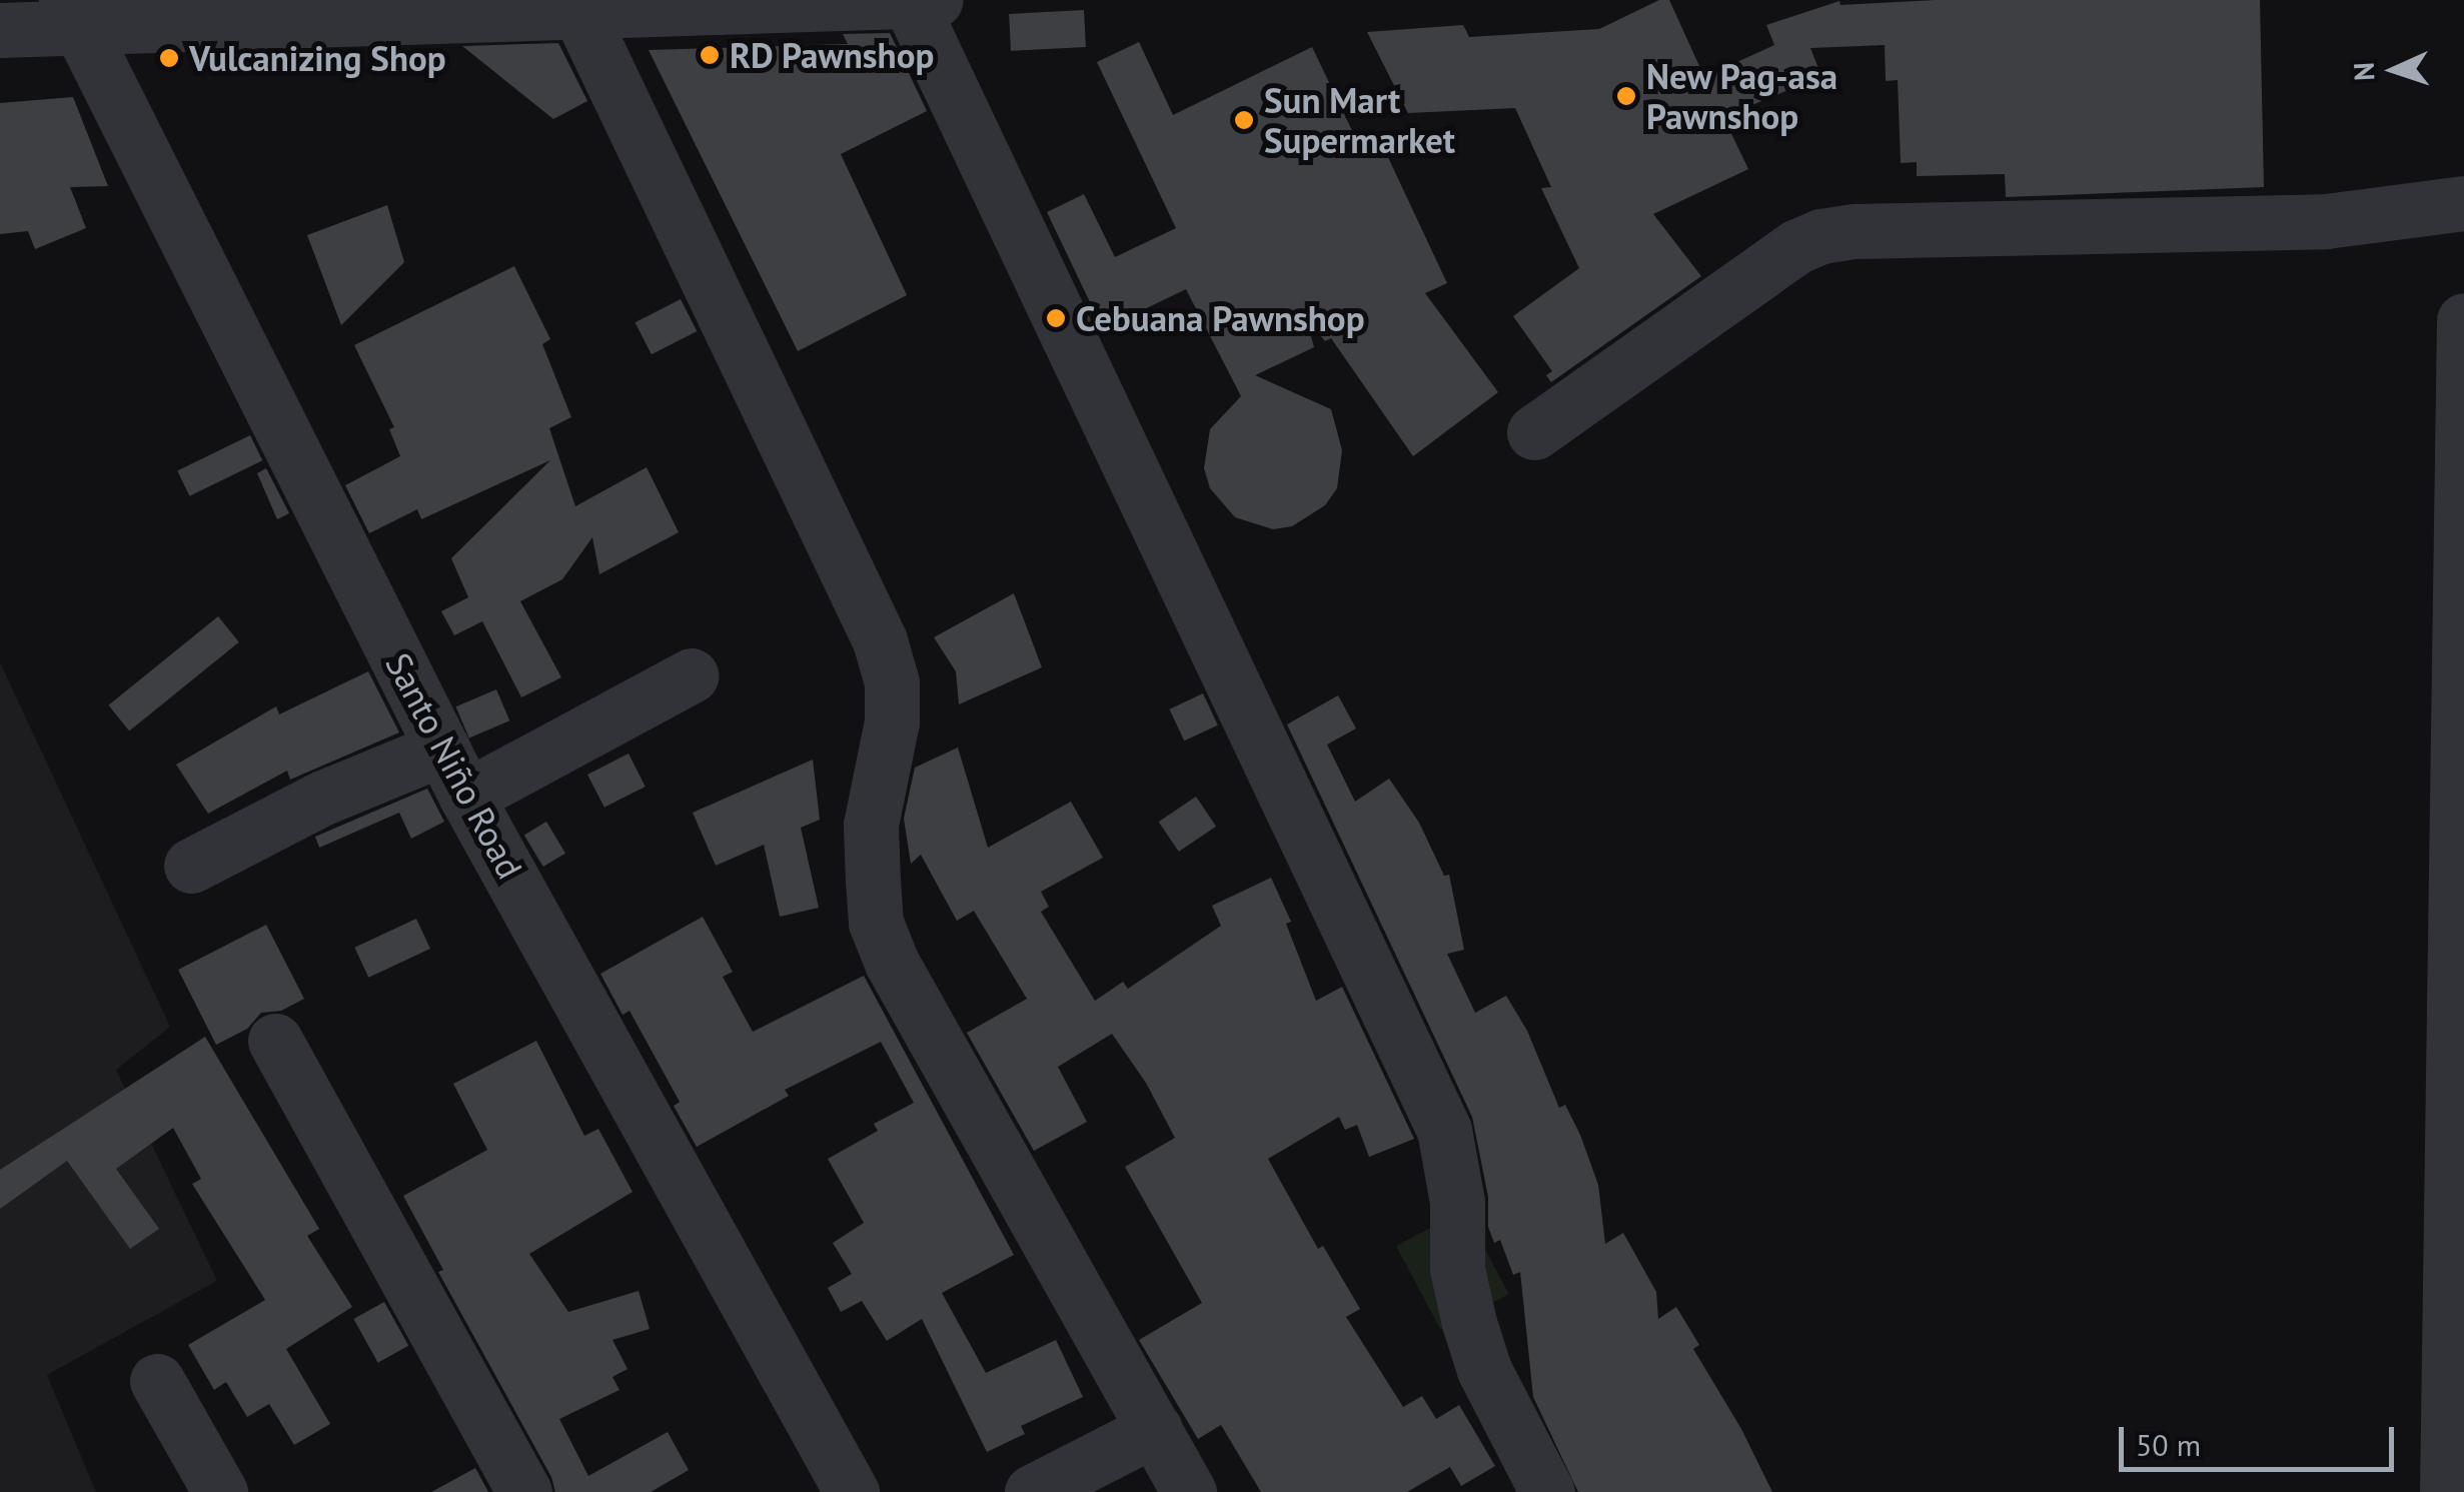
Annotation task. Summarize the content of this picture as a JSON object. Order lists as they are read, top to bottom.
{
  "streets": {
    "street": ["Santo Niño Road"]
  },
  "places": [
    "RD Pawnshop",
    "Vulcanizing Shop",
    "New Pag-asa Pawnshop",
    "Sun Mart Supermarket",
    "Cebuana Pawnshop"
  ],
  "scale_bar": "50 m",
  "north": "left"
}
